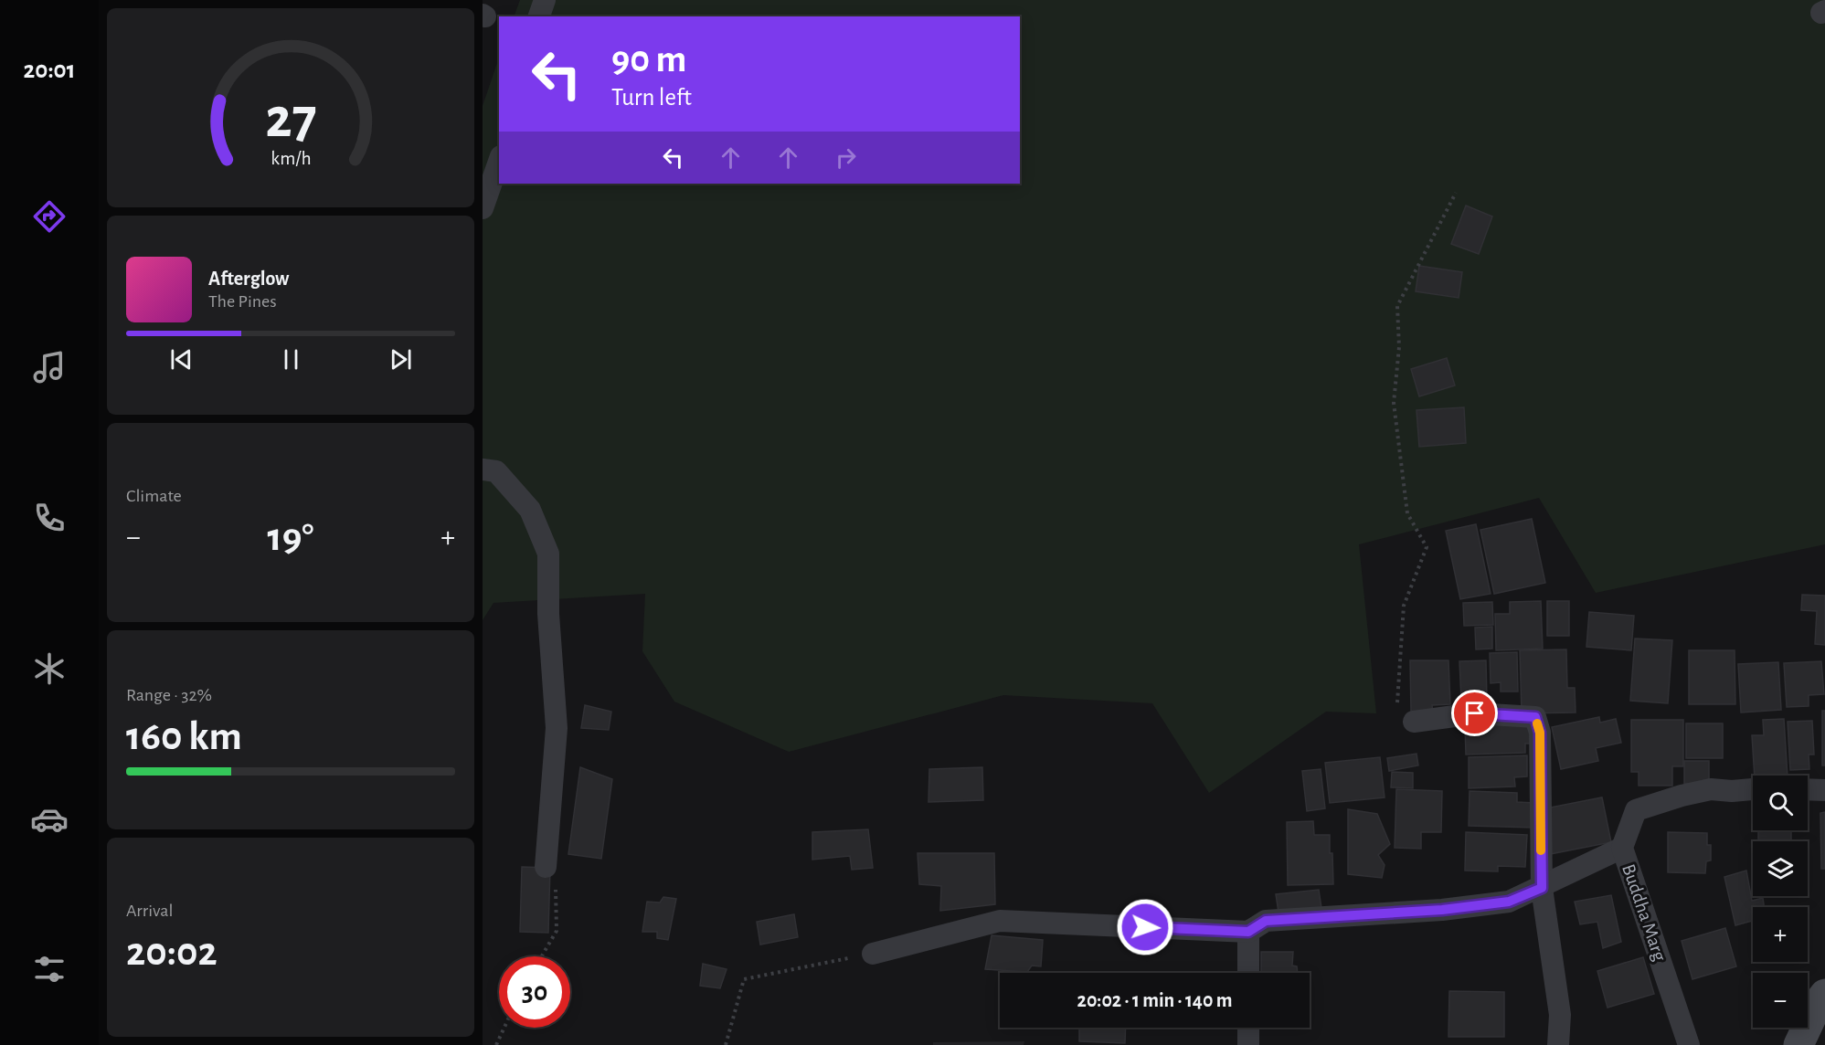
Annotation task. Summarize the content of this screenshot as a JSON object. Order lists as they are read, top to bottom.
{
  "streets": {
    "street": ["Buddha Marg"]
  },
  "page": {
    "tabs": "20:01",
    "turn": ["90 m", "Turn left"],
    "song": ["Afterglow", "The Pines"],
    "tile": [
      "Climate",
      ["Range · 32%", "160 km"],
      ["Arrival", "20:02"]
    ],
    "heat": ["−", "19°", "+"],
    "map_buttons": ["+", "−"],
    "limit": "30",
    "trip": "20:02 · 1 min · 140 m",
    "gauge": ["27", "km/h"]
  }
}
